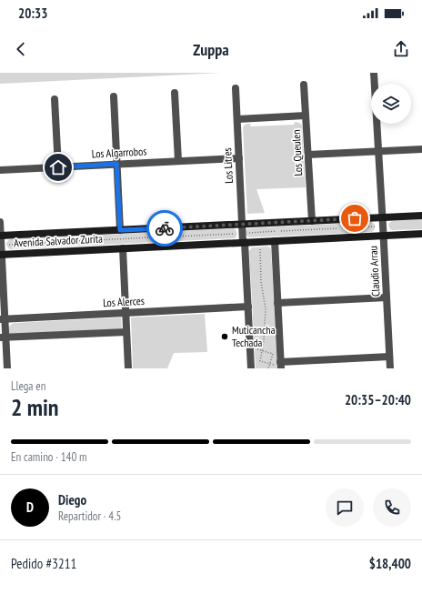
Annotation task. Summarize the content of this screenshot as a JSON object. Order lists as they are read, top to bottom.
{
  "streets": {
    "main road": ["Avenida Salvador Zurita"],
    "street": [
      "Los Algarrobos",
      "Los Queulen",
      "Los Litres",
      "Claudio Arrau",
      "Los Alerces"
    ]
  },
  "crossings": [
    ["Los Algarrobos", "Los Litres"],
    ["Los Queulen", "Avenida Salvador Zurita"],
    ["Los Litres", "Avenida Salvador Zurita"],
    ["Los Litres", "Los Alerces"],
    ["Avenida Salvador Zurita", "Claudio Arrau"]
  ],
  "places": ["Muticancha Techada"],
  "page": {
    "status": "20:33",
    "header": "Zuppa",
    "heading": ["2 min", "Llega en", "20:35–20:40"],
    "panel": [
      "Diego",
      "Repartidor · 4.5",
      "Pedido #3211",
      "$18,400"
    ],
    "bar": "En camino · 140 m",
    "round": "D"
  }
}
